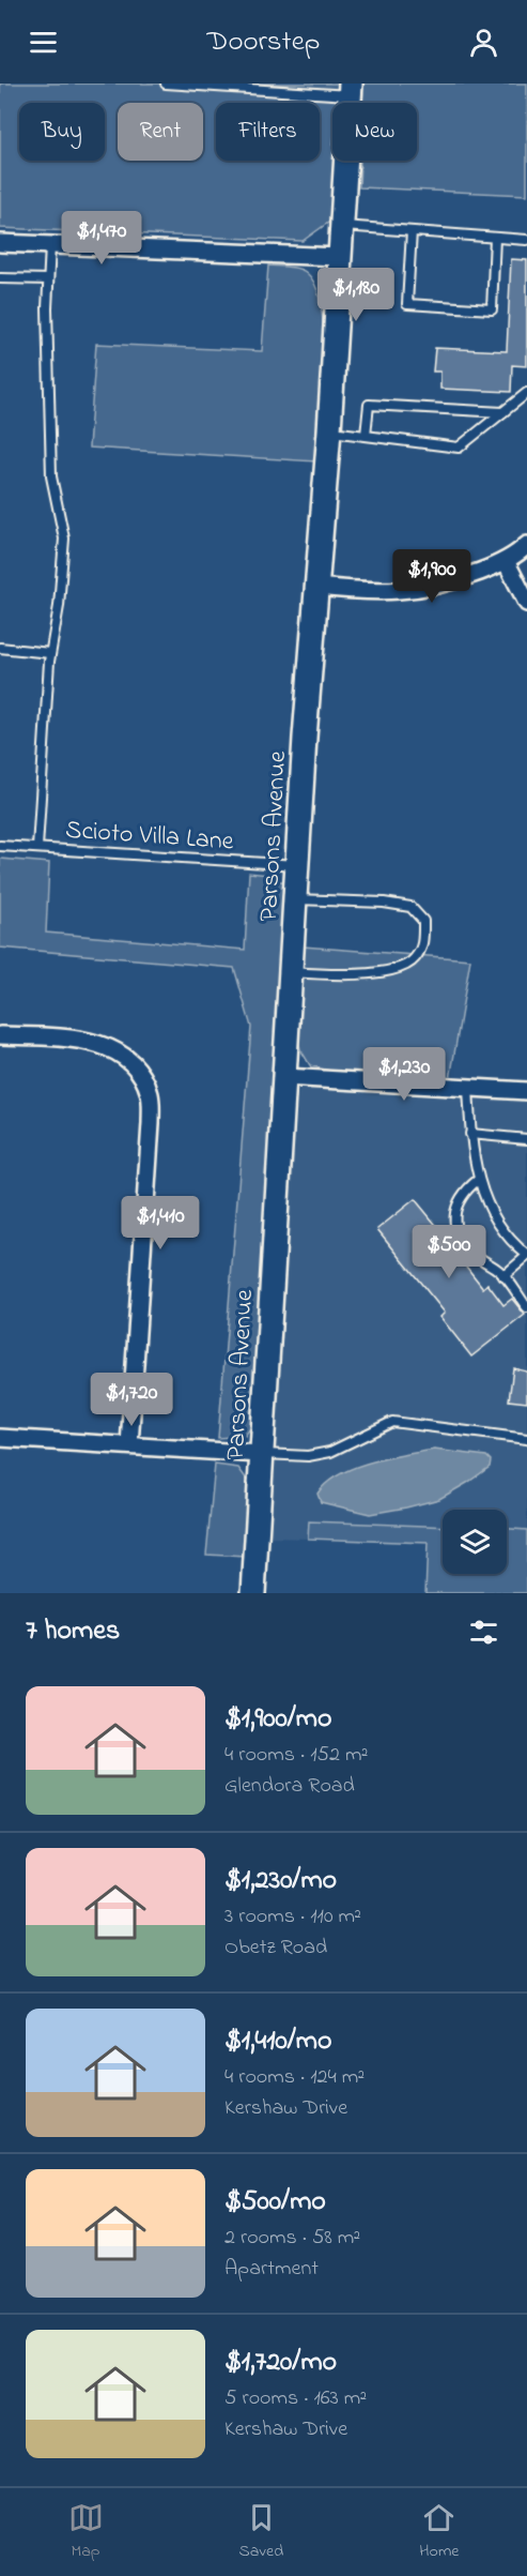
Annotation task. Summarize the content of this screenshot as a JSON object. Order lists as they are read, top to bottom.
{
  "streets": {
    "street": ["Parsons Avenue"],
    "lane": ["Scioto Villa Lane"]
  },
  "crossings": [
    ["Scioto Villa Lane", "Parsons Avenue"]
  ],
  "page": {
    "header": "Doorstep",
    "chip": [
      "Buy",
      "Rent",
      "Filters",
      "New"
    ],
    "price": [
      "$1,470",
      "$1,180",
      "$1,900",
      "$1,230",
      "$1,410",
      "$500",
      "$1,720"
    ],
    "heading": "7 homes",
    "list": [
      {
        "name": "$1,900/mo",
        "note": "4 rooms · 152 m² · Glendora Road"
      },
      {
        "name": "$1,230/mo",
        "note": "3 rooms · 110 m² · Obetz Road"
      },
      {
        "name": "$1,410/mo",
        "note": "4 rooms · 124 m² · Kershaw Drive"
      },
      {
        "name": "$500/mo",
        "note": "2 rooms · 58 m² · Apartment"
      },
      {
        "name": "$1,720/mo",
        "note": "5 rooms · 163 m² · Kershaw Drive"
      }
    ],
    "tabs": ["Map", "Saved", "Home"]
  }
}
